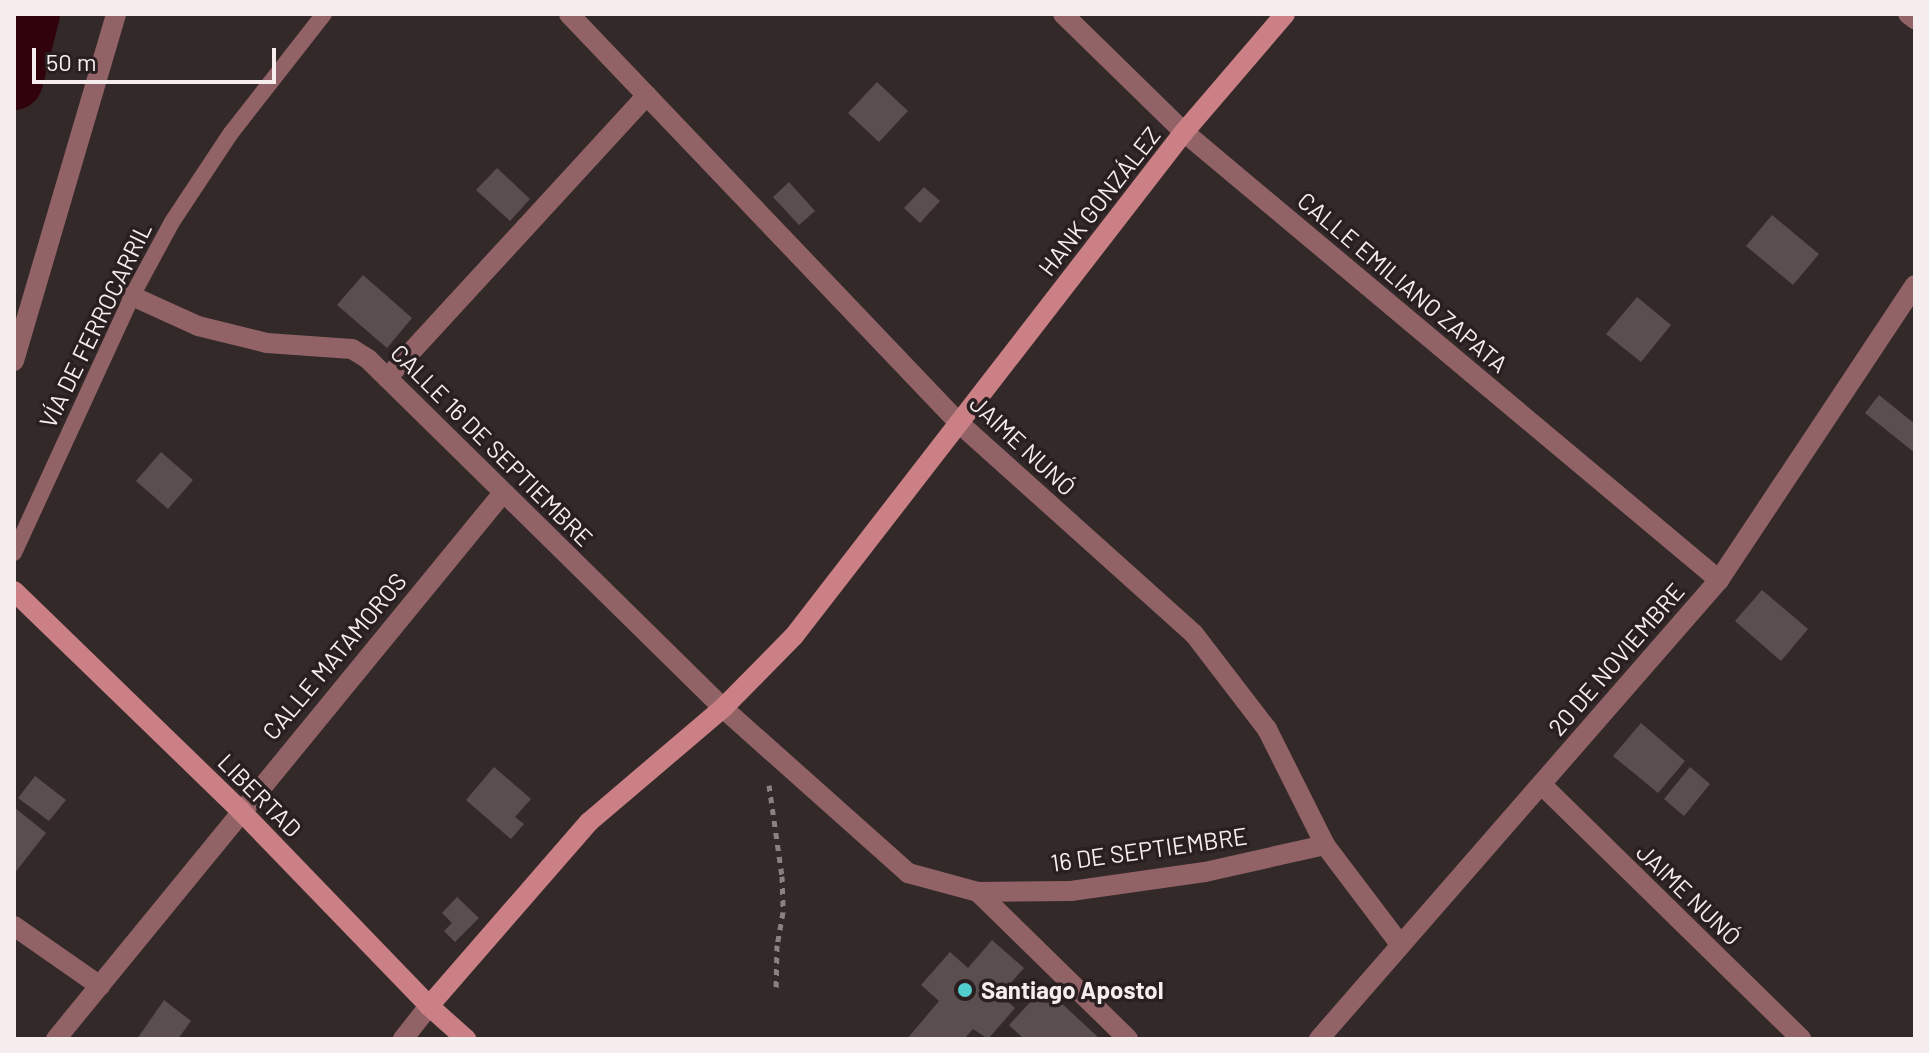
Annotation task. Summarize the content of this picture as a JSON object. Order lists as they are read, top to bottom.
{
  "streets": {
    "street": [
      "HANK GONZÁLEZ",
      "CALLE EMILIANO ZAPATA",
      "CALLE 16 DE SEPTIEMBRE",
      "JAIME NUNÓ",
      "CALLE MATAMOROS",
      "20 DE NOVIEMBRE",
      "LIBERTAD",
      "16 DE SEPTIEMBRE"
    ],
    "lane": ["VÍA DE FERROCARRIL"]
  },
  "crossings": [
    ["HANK GONZÁLEZ", "CALLE EMILIANO ZAPATA"],
    ["HANK GONZÁLEZ", "CALLE 16 DE SEPTIEMBRE"],
    ["HANK GONZÁLEZ", "JAIME NUNÓ"],
    ["HANK GONZÁLEZ", "LIBERTAD"],
    ["HANK GONZÁLEZ", "16 DE SEPTIEMBRE"],
    ["CALLE EMILIANO ZAPATA", "20 DE NOVIEMBRE"],
    ["VÍA DE FERROCARRIL", "CALLE 16 DE SEPTIEMBRE"],
    ["CALLE 16 DE SEPTIEMBRE", "CALLE MATAMOROS"],
    ["CALLE 16 DE SEPTIEMBRE", "16 DE SEPTIEMBRE"],
    ["JAIME NUNÓ", "20 DE NOVIEMBRE"],
    ["JAIME NUNÓ", "16 DE SEPTIEMBRE"],
    ["CALLE MATAMOROS", "LIBERTAD"]
  ],
  "places": ["Santiago Apostol"],
  "scale_bar": "50 m"
}
